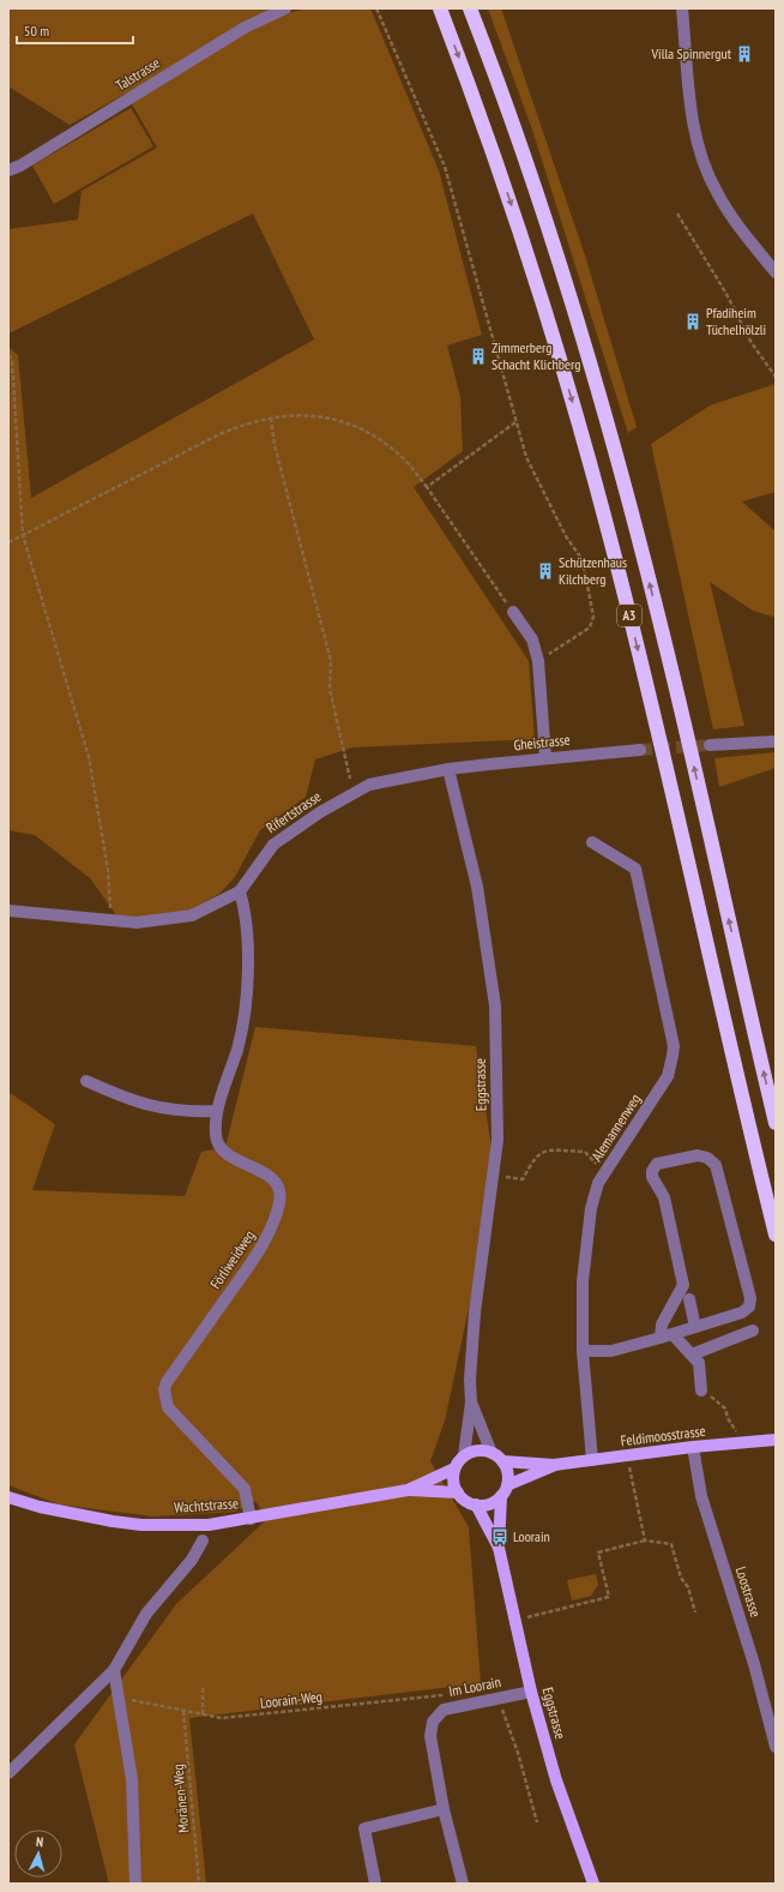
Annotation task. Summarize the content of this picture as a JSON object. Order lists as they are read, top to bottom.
{
  "streets": {
    "highway": ["A3"],
    "main road": ["Eggstrasse", "Feldimoosstrasse", "Wachtstrasse"],
    "street": [
      "Talstrasse",
      "Gheistrasse",
      "Rifertstrasse",
      "Alemannenweg",
      "Förliweidweg",
      "Loostrasse",
      "Im Loorain"
    ],
    "path": ["Loorain-Weg", "Moränen-Weg"]
  },
  "crossings": [
    ["Gheistrasse", "Rifertstrasse"],
    ["Gheistrasse", "Eggstrasse"],
    ["Rifertstrasse", "Eggstrasse"],
    ["Rifertstrasse", "Förliweidweg"],
    ["Eggstrasse", "Feldimoosstrasse"],
    ["Eggstrasse", "Wachtstrasse"],
    ["Eggstrasse", "Im Loorain"],
    ["Alemannenweg", "Feldimoosstrasse"],
    ["Förliweidweg", "Wachtstrasse"],
    ["Feldimoosstrasse", "Wachtstrasse"],
    ["Feldimoosstrasse", "Loostrasse"],
    ["Im Loorain", "Loorain-Weg"],
    ["Loorain-Weg", "Moränen-Weg"]
  ],
  "places": {
    "building": [
      "Villa Spinnergut",
      "Pfadiheim Tüchelhölzli",
      "Zimmerberg Schacht Klichberg",
      "Schützenhaus Kilchberg"
    ],
    "bus stop": ["Loorain"]
  },
  "scale_bar": "50 m",
  "north": "top"
}
